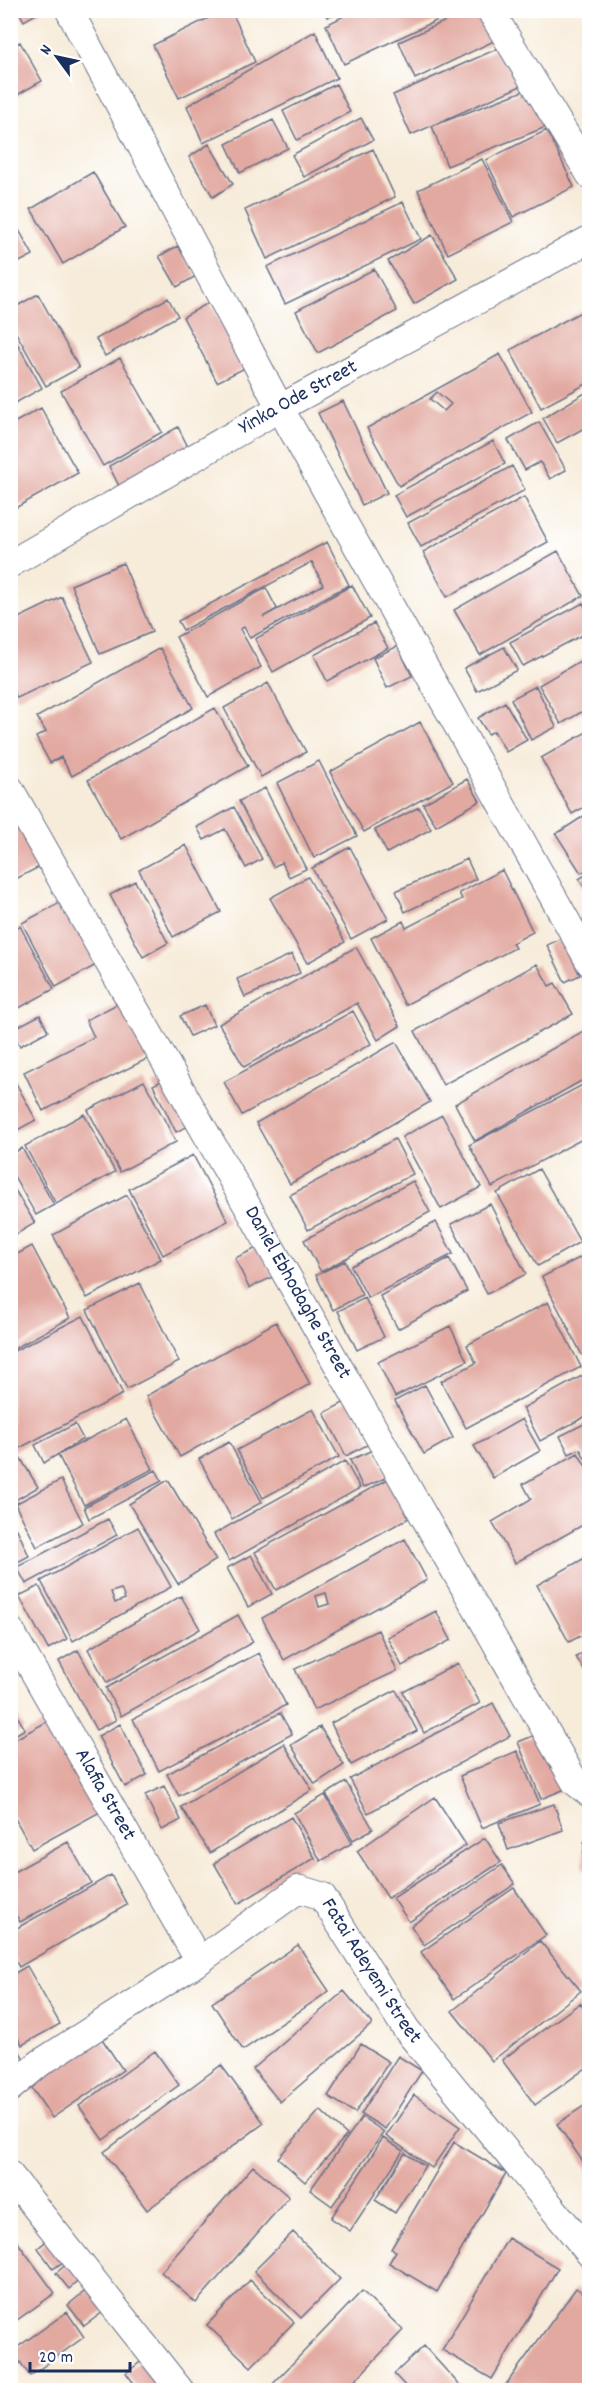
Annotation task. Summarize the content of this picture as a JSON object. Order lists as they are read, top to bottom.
{
  "streets": {
    "street": [
      "Yinka Ode Street",
      "Daniel Ebhodaghe Street",
      "Alafia Street",
      "Fatai Adeyemi Street"
    ]
  },
  "crossings": [
    ["Alafia Street", "Fatai Adeyemi Street"]
  ],
  "scale_bar": "20 m",
  "north": "top left"
}
